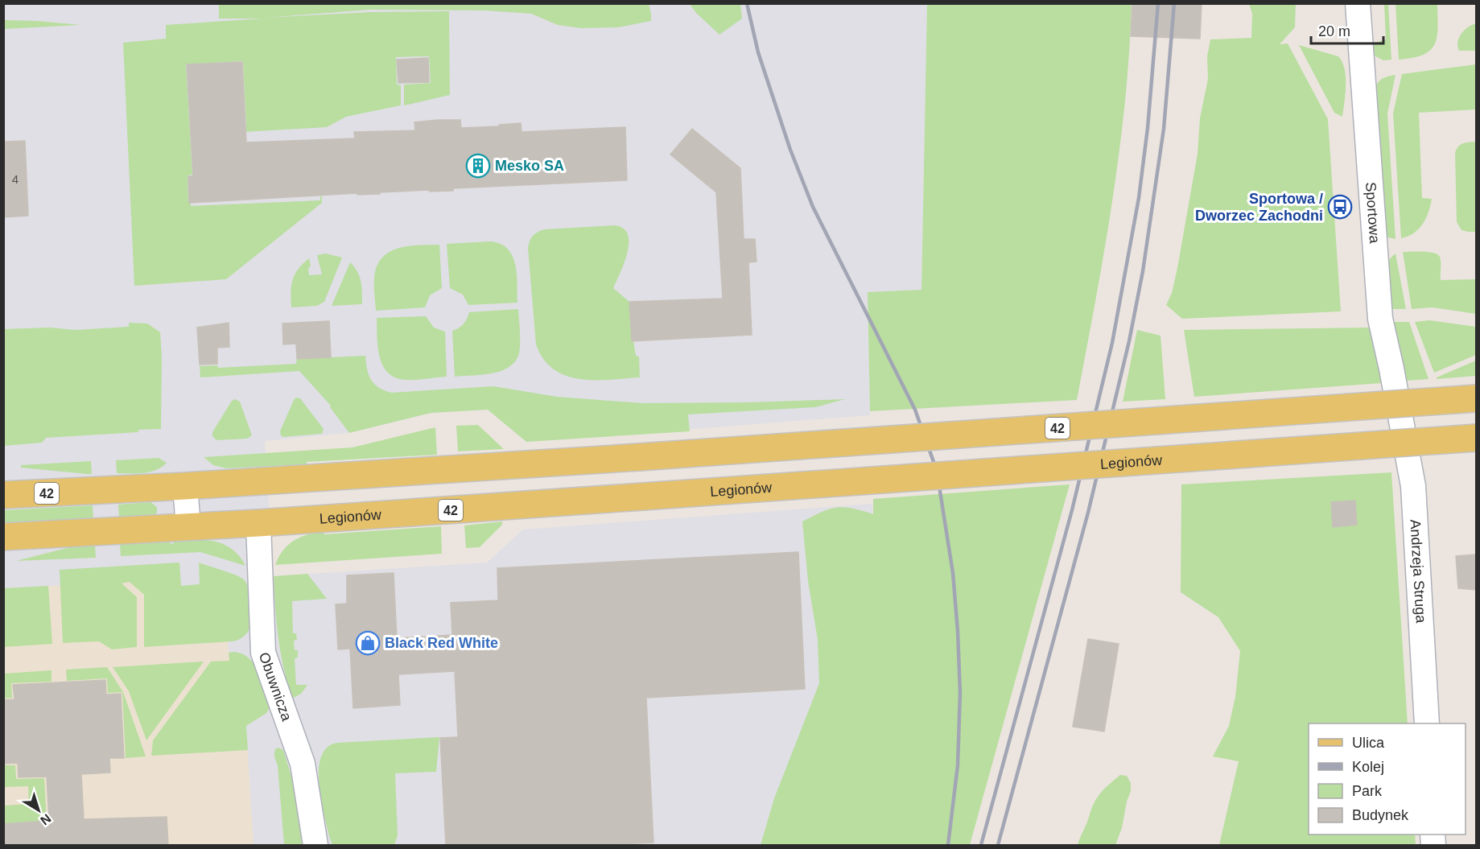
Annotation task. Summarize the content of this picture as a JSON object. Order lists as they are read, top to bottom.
{
  "streets": {
    "main road": ["42", "Legionów"],
    "street": ["Sportowa", "Andrzeja Struga", "Obuwnicza"]
  },
  "crossings": [
    ["Sportowa", "Andrzeja Struga"],
    ["Legionów", "Obuwnicza"]
  ],
  "places": {
    "building": ["Mesko SA"],
    "bus stop": ["Sportowa / Dworzec Zachodni"],
    "shop": ["Black Red White"]
  },
  "house_numbers": ["4"],
  "legend": [
    "Ulica",
    "Kolej",
    "Park",
    "Budynek"
  ],
  "scale_bar": "20 m",
  "north": "bottom right"
}
